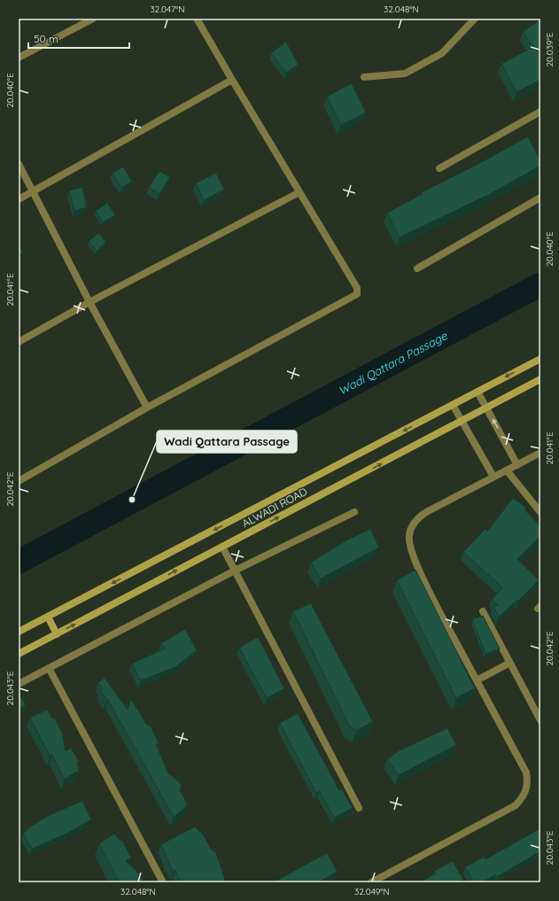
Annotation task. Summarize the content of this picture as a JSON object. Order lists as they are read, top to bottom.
{
  "streets": {
    "main road": ["ALWADI ROAD"]
  },
  "water": ["Wadi Qattara Passage"],
  "places": ["Wadi Qattara Passage"],
  "scale_bar": "50 m",
  "coordinates": [
    "32.047°N",
    "32.048°N",
    "20.039°E",
    "20.040°E",
    "20.041°E",
    "20.042°E",
    "20.043°E",
    "32.049°N"
  ]
}
